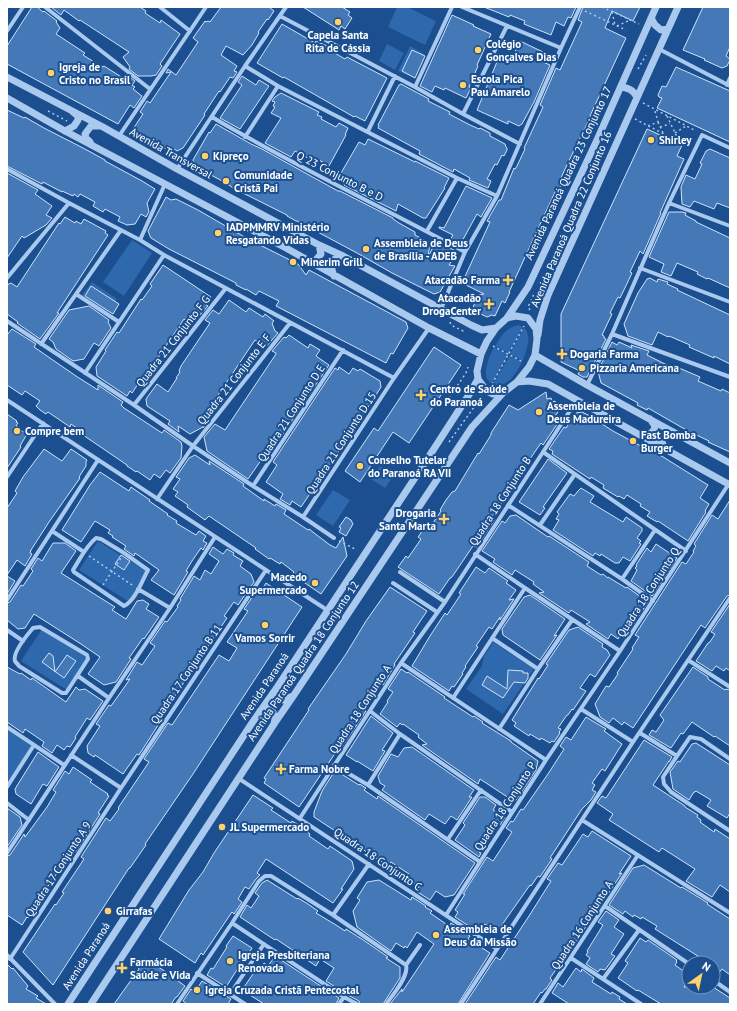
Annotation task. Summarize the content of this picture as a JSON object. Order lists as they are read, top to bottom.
{
  "streets": {
    "street": [
      "Avenida Transversal",
      "Avenida Paranoá Quadra 23 Conjunto 17",
      "Q 23 Conjunto B e D",
      "Avenida Paranoá Quadra 22 Conjunto 16",
      "Quadra 21 Conjunto F G",
      "Quadra 21 Conjunto E F",
      "Quadra 21 Conjunto D E",
      "Quadra 21 Conjunto D 15",
      "Quadra 18 Conjunto B",
      "Quadra 18 Conjunto Q",
      "Avenida Paranoá Quadra 18 Conjunto 12",
      "Quadra 17 Conjunto B 11",
      "Avenida Paranoá",
      "Quadra 18 Conjunto A",
      "Quadra 18 Conjunto P",
      "Quadra 18 Conjunto C",
      "Quadra 17 Conjunto A 9",
      "Quadra 16 Conjunto A"
    ]
  },
  "crossings": [
    ["Avenida Transversal", "Avenida Paranoá Quadra 23 Conjunto 17"],
    ["Avenida Paranoá Quadra 23 Conjunto 17", "Avenida Paranoá"],
    ["Avenida Paranoá Quadra 22 Conjunto 16", "Avenida Paranoá Quadra 18 Conjunto 12"],
    ["Quadra 18 Conjunto B", "Quadra 18 Conjunto A"],
    ["Quadra 18 Conjunto Q", "Quadra 18 Conjunto P"],
    ["Avenida Paranoá Quadra 18 Conjunto 12", "Quadra 18 Conjunto C"],
    ["Quadra 17 Conjunto B 11", "Quadra 17 Conjunto A 9"],
    ["Quadra 18 Conjunto A", "Quadra 18 Conjunto C"],
    ["Quadra 18 Conjunto P", "Quadra 18 Conjunto C"]
  ],
  "places": {
    "other": [
      "Capela Santa Rita de Cássia",
      "Colégio Gonçalves Dias",
      "Igreja de Cristo no Brasil",
      "Escola Pica Pau Amarelo",
      "Shirley",
      "Kipreço",
      "Comunidade Cristã Pai",
      "IADPMMRV Ministério Resgatando Vidas",
      "Assembleia de Deus de Brasília - ADEB",
      "Minerim Grill",
      "Pizzaria Americana",
      "Assembleia de Deus Madureira",
      "Compre bem",
      "Fast Bomba Burger",
      "Conselho Tutelar do Paranoá RA VII",
      "Macedo Supermercado",
      "Vamos Sorrir",
      "JL Supermercado",
      "Girrafas",
      "Assembleia de Deus da Missão",
      "Igreja Presbiteriana Renovada",
      "Igreja Cruzada Cristã Pentecostal"
    ],
    "health": [
      "Atacadão Farma",
      "Atacadão DrogaCenter",
      "Dogaria Farma",
      "Centro de Saúde do Paranoá",
      "Drogaria Santa Marta",
      "Farma Nobre",
      "Farmácia Saúde e Vida"
    ]
  },
  "north": "top right"
}
